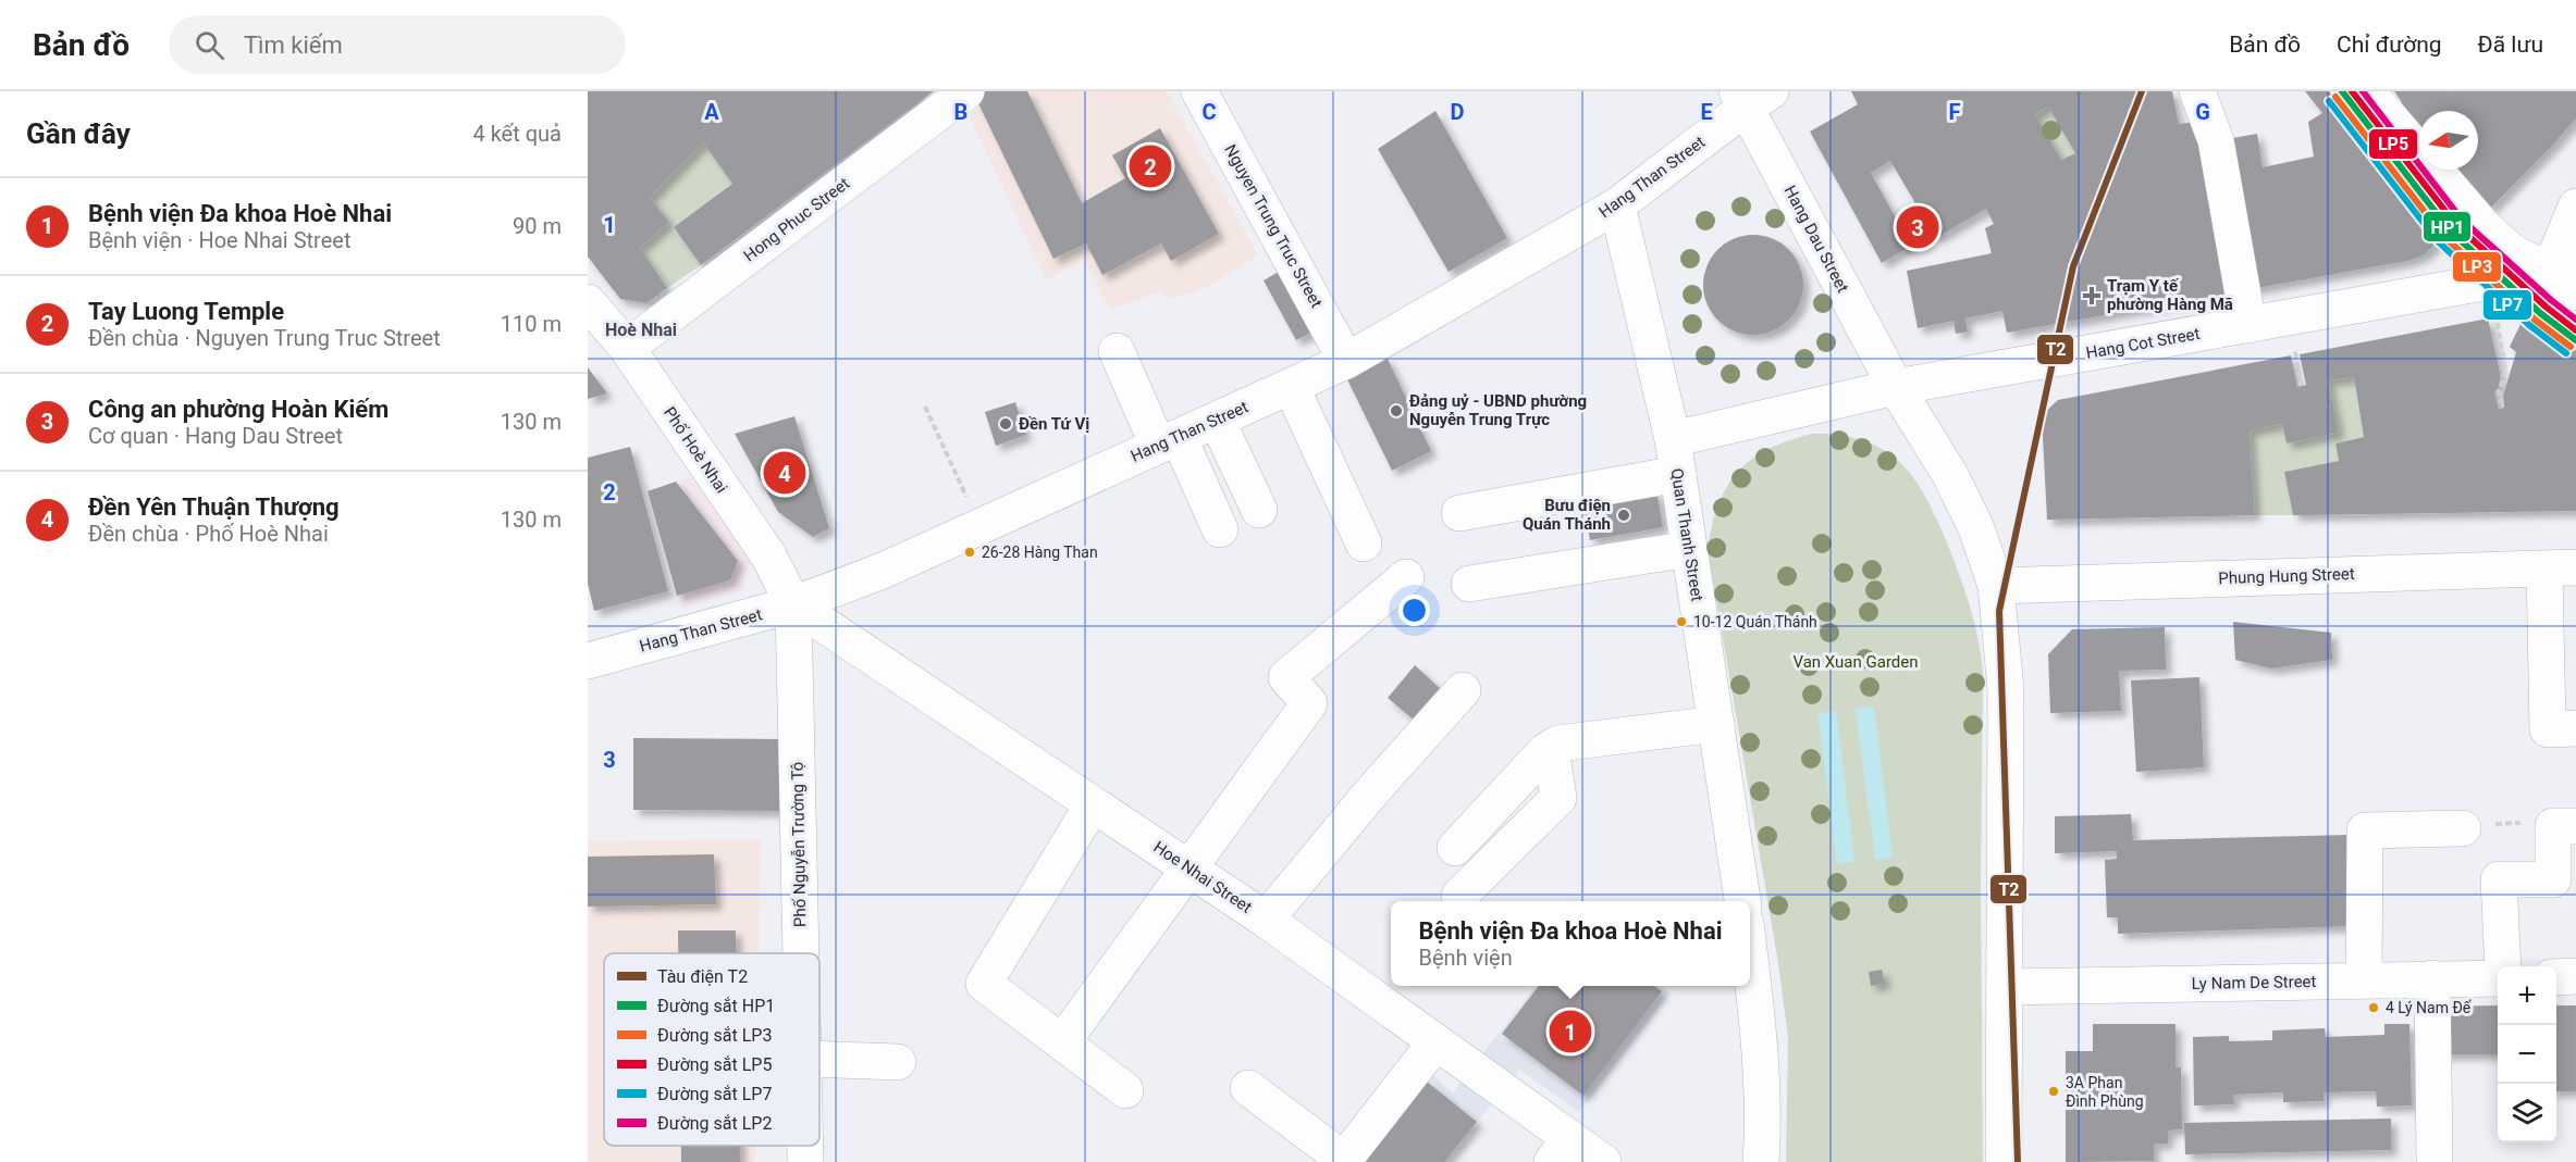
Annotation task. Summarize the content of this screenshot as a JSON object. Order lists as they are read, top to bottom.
{
  "streets": {
    "street": [
      "Hang Than Street",
      "Hong Phuc Street",
      "Nguyen Trung Truc Street",
      "Hang Dau Street",
      "Hang Cot Street",
      "Phố Hoè Nhai",
      "Quan Thanh Street",
      "Phung Hung Street",
      "Phố Nguyễn Trường Tộ",
      "Hoe Nhai Street",
      "Ly Nam De Street"
    ]
  },
  "crossings": [
    ["Hang Than Street", "Nguyen Trung Truc Street"],
    ["Hang Than Street", "Hang Dau Street"],
    ["Hang Than Street", "Phố Hoè Nhai"],
    ["Hang Than Street", "Quan Thanh Street"],
    ["Hang Than Street", "Phố Nguyễn Trường Tộ"],
    ["Hang Than Street", "Hoe Nhai Street"],
    ["Hong Phuc Street", "Phố Hoè Nhai"],
    ["Hang Dau Street", "Hang Cot Street"],
    ["Hang Dau Street", "Phung Hung Street"],
    ["Hang Dau Street", "Ly Nam De Street"],
    ["Hang Cot Street", "Quan Thanh Street"],
    ["Phố Hoè Nhai", "Phố Nguyễn Trường Tộ"],
    ["Phố Hoè Nhai", "Hoe Nhai Street"],
    ["Phố Nguyễn Trường Tộ", "Hoe Nhai Street"]
  ],
  "districts": ["Hoè Nhai"],
  "parks": ["Van Xuan Garden"],
  "places": {
    "health": ["Trạm Y tế phường Hàng Mã"],
    "other": [
      "Đảng uỷ - UBND phường Nguyễn Trung Trực",
      "Đền Tứ Vị",
      "Bưu điện Quán Thánh",
      "26-28 Hàng Than",
      "10-12 Quán Thánh",
      "4 Lý Nam Đế",
      "3A Phan Đình Phùng"
    ]
  },
  "lines": [
    "metro line T2",
    "rail line HP1",
    "rail line LP5",
    "rail line LP2",
    "rail line LP3",
    "rail line LP7"
  ],
  "legend": [
    "Tàu điện T2",
    "Đường sắt HP1",
    "Đường sắt LP3",
    "Đường sắt LP5",
    "Đường sắt LP7",
    "Đường sắt LP2"
  ],
  "north": "left",
  "page": {
    "header": "Bản đồ",
    "search": "Tìm kiếm",
    "nav": ["Bản đồ", "Chỉ đường", "Đã lưu"],
    "heading": ["Gần đây", "4 kết quả"],
    "pins": [
      "2",
      "3",
      "4",
      "1"
    ],
    "list": [
      {
        "mark": "1",
        "name": "Bệnh viện Đa khoa Hoè Nhai",
        "note": "Bệnh viện · Hoe Nhai Street",
        "value": "90 m"
      },
      {
        "mark": "2",
        "name": "Tay Luong Temple",
        "note": "Đền chùa · Nguyen Trung Truc Street",
        "value": "110 m"
      },
      {
        "mark": "3",
        "name": "Công an phường Hoàn Kiếm",
        "note": "Cơ quan · Hang Dau Street",
        "value": "130 m"
      },
      {
        "mark": "4",
        "name": "Đền Yên Thuận Thượng",
        "note": "Đền chùa · Phố Hoè Nhai",
        "value": "130 m"
      }
    ],
    "popup": ["Bệnh viện Đa khoa Hoè Nhai", "Bệnh viện"],
    "map_buttons": ["+", "−"]
  },
  "grid": {
    "columns": [
      "A",
      "B",
      "C",
      "D",
      "E",
      "F",
      "G"
    ],
    "rows": ["1", "2", "3"]
  }
}
